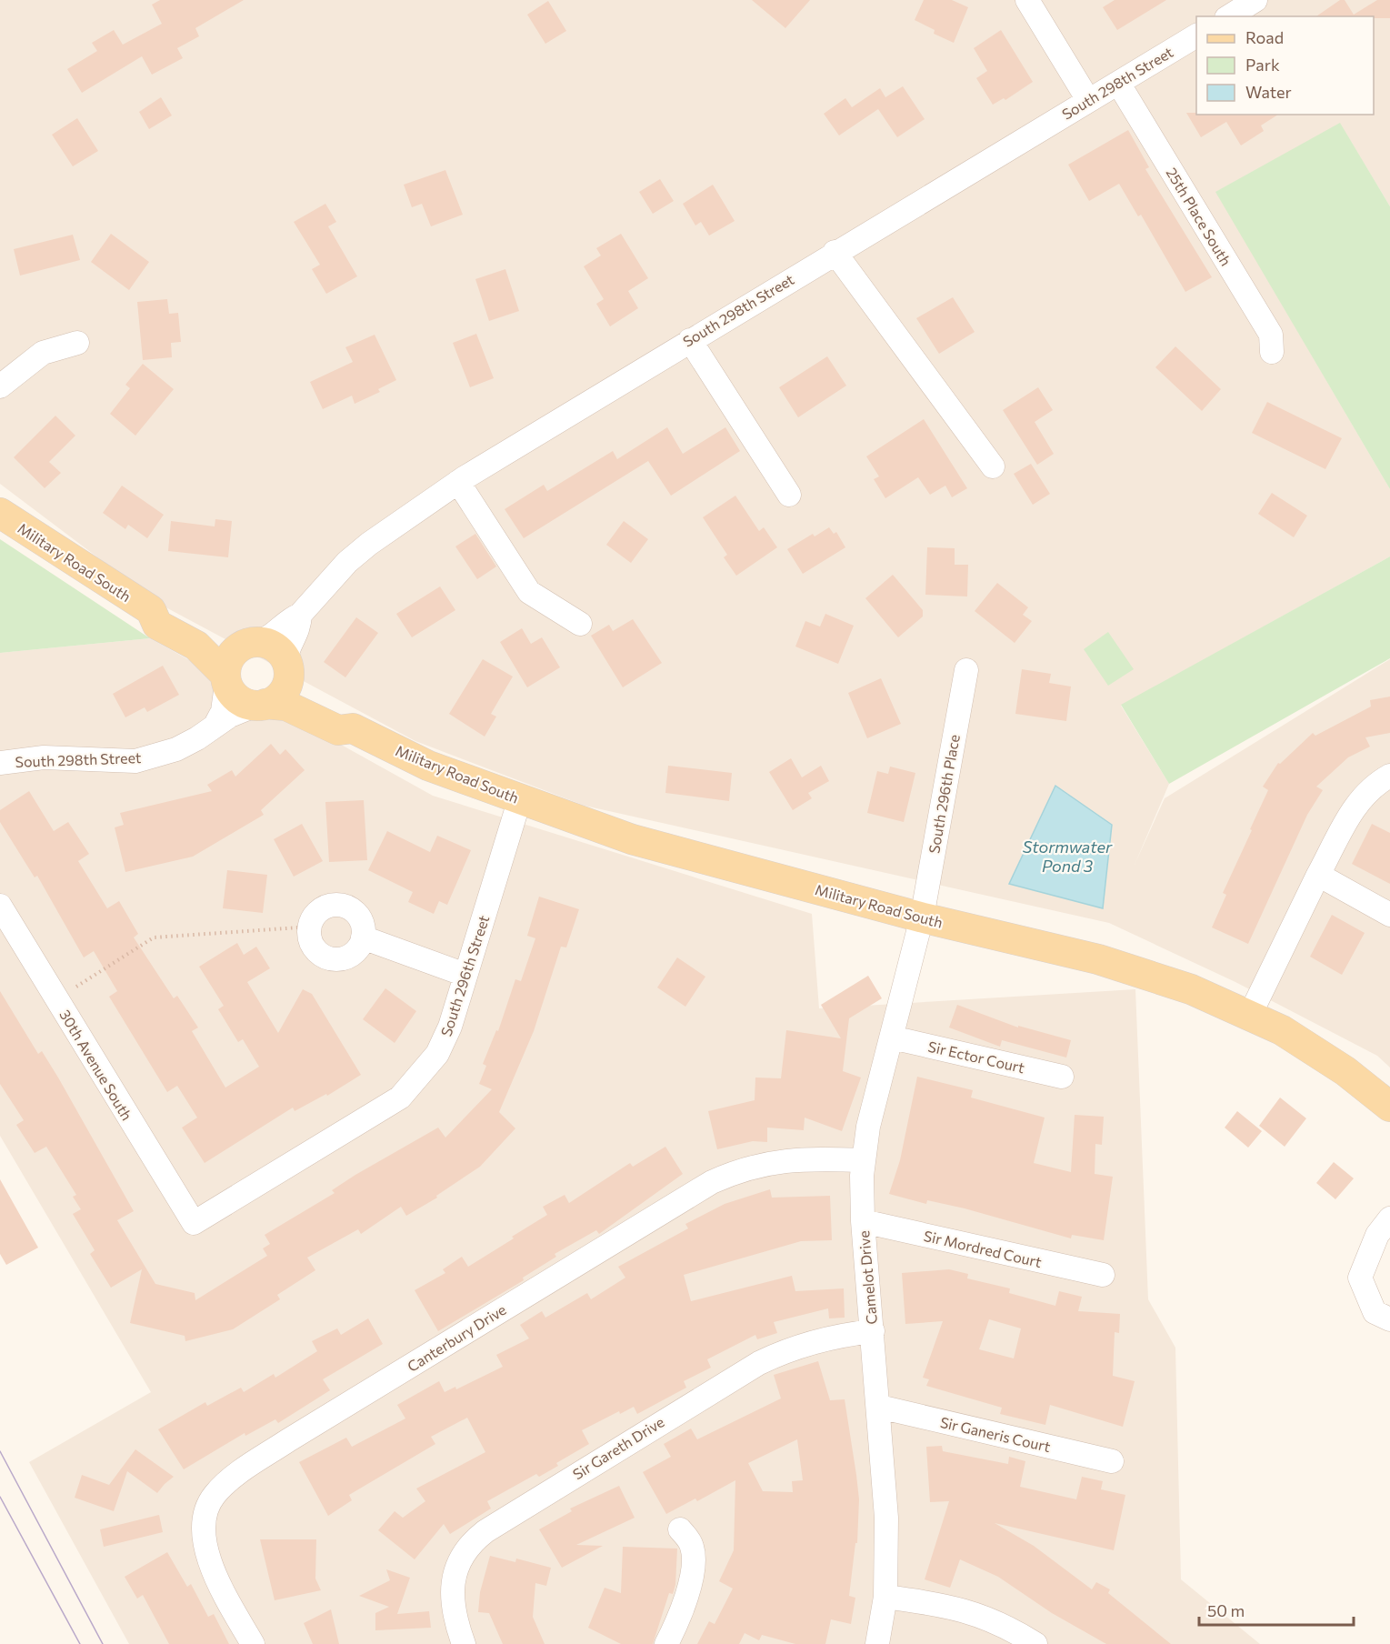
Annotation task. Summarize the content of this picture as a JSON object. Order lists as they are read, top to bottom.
{
  "streets": {
    "main road": ["Military Road South"],
    "street": [
      "South 298th Street",
      "25th Place South",
      "South 296th Place",
      "South 296th Street",
      "Sir Ector Court",
      "30th Avenue South",
      "Sir Mordred Court",
      "Camelot Drive",
      "Canterbury Drive",
      "Sir Ganeris Court",
      "Sir Gareth Drive"
    ]
  },
  "crossings": [
    ["South 298th Street", "25th Place South"],
    ["South 298th Street", "Military Road South"],
    ["Military Road South", "South 296th Place"],
    ["Military Road South", "South 296th Street"],
    ["Military Road South", "Camelot Drive"],
    ["South 296th Place", "Camelot Drive"],
    ["South 296th Street", "30th Avenue South"],
    ["Sir Ector Court", "Camelot Drive"],
    ["Sir Mordred Court", "Camelot Drive"],
    ["Camelot Drive", "Canterbury Drive"],
    ["Camelot Drive", "Sir Ganeris Court"],
    ["Camelot Drive", "Sir Gareth Drive"]
  ],
  "water": ["Stormwater Pond 3"],
  "legend": ["Road", "Park", "Water"],
  "scale_bar": "50 m"
}
